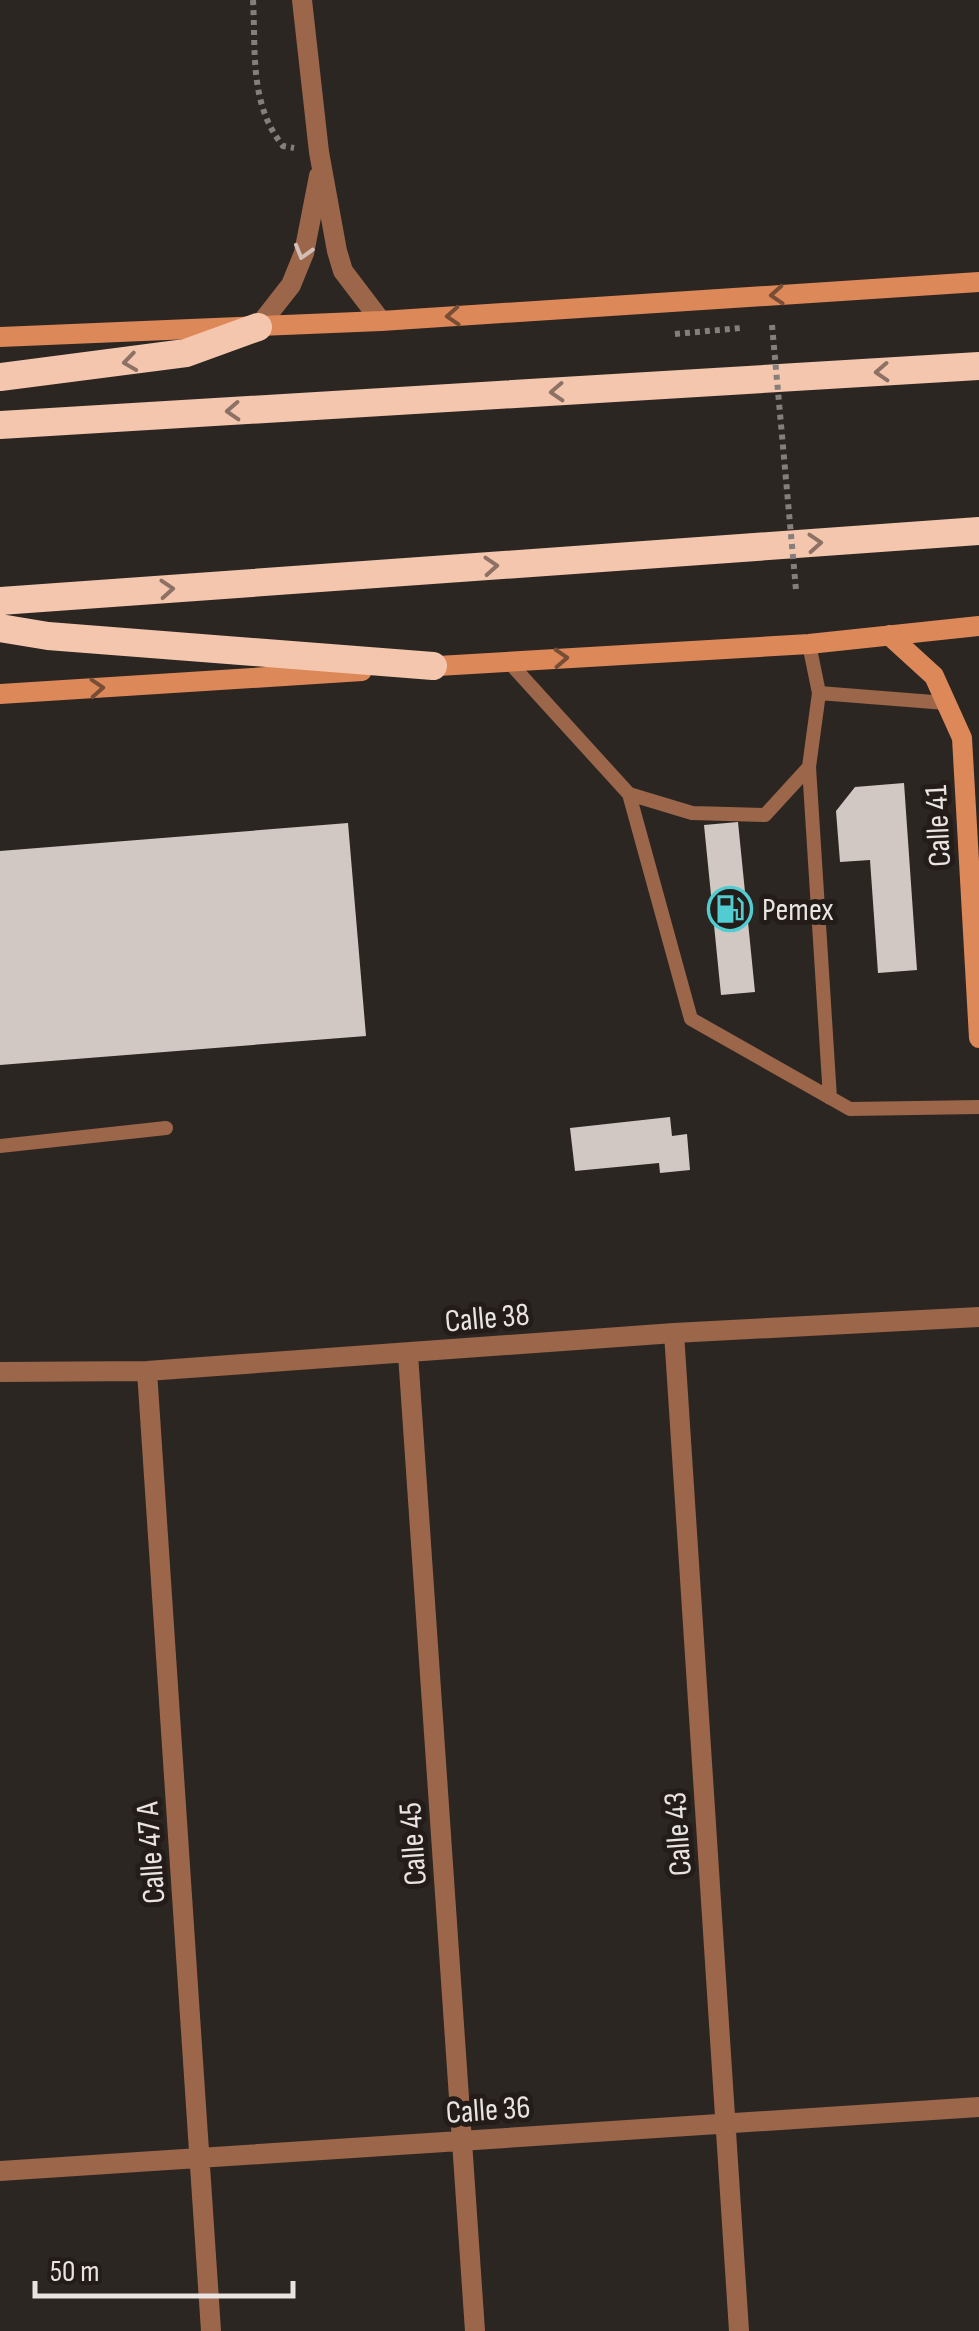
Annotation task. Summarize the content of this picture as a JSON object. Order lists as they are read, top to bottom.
{
  "streets": {
    "main road": ["Calle 41"],
    "street": [
      "Calle 38",
      "Calle 43",
      "Calle 45",
      "Calle 47 A",
      "Calle 36"
    ]
  },
  "crossings": [
    ["Calle 38", "Calle 43"],
    ["Calle 38", "Calle 45"],
    ["Calle 38", "Calle 47 A"],
    ["Calle 43", "Calle 36"],
    ["Calle 45", "Calle 36"],
    ["Calle 47 A", "Calle 36"]
  ],
  "places": {
    "fuel station": ["Pemex"]
  },
  "scale_bar": "50 m"
}
